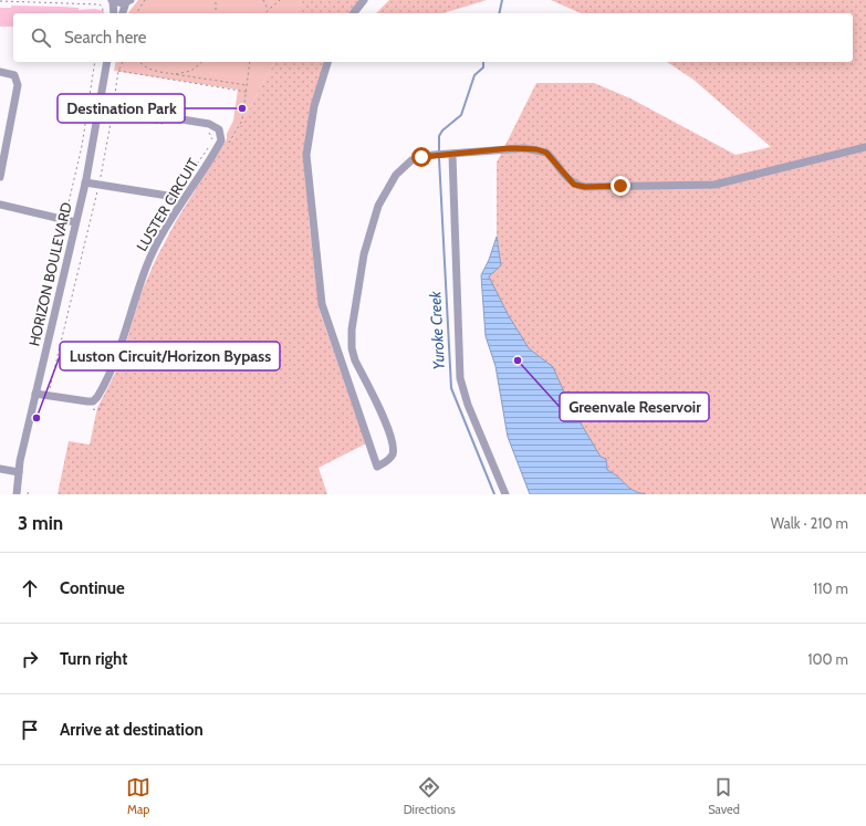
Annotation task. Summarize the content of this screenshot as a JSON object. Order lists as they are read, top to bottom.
{
  "streets": {
    "street": ["LUSTER CIRCUIT", "HORIZON BOULEVARD"]
  },
  "crossings": [
    ["LUSTER CIRCUIT", "HORIZON BOULEVARD"]
  ],
  "water": ["Yuroke Creek"],
  "places": ["Destination Park", "Greenvale Reservoir", "Luston Circuit/Horizon Bypass"],
  "page": {
    "search": "Search here",
    "heading": ["3 min", "Walk · 210 m"],
    "list": [
      ["Continue", "110 m"],
      ["Turn right", "100 m"],
      "Arrive at destination"
    ],
    "nav": ["Map", "Directions", "Saved"]
  }
}
